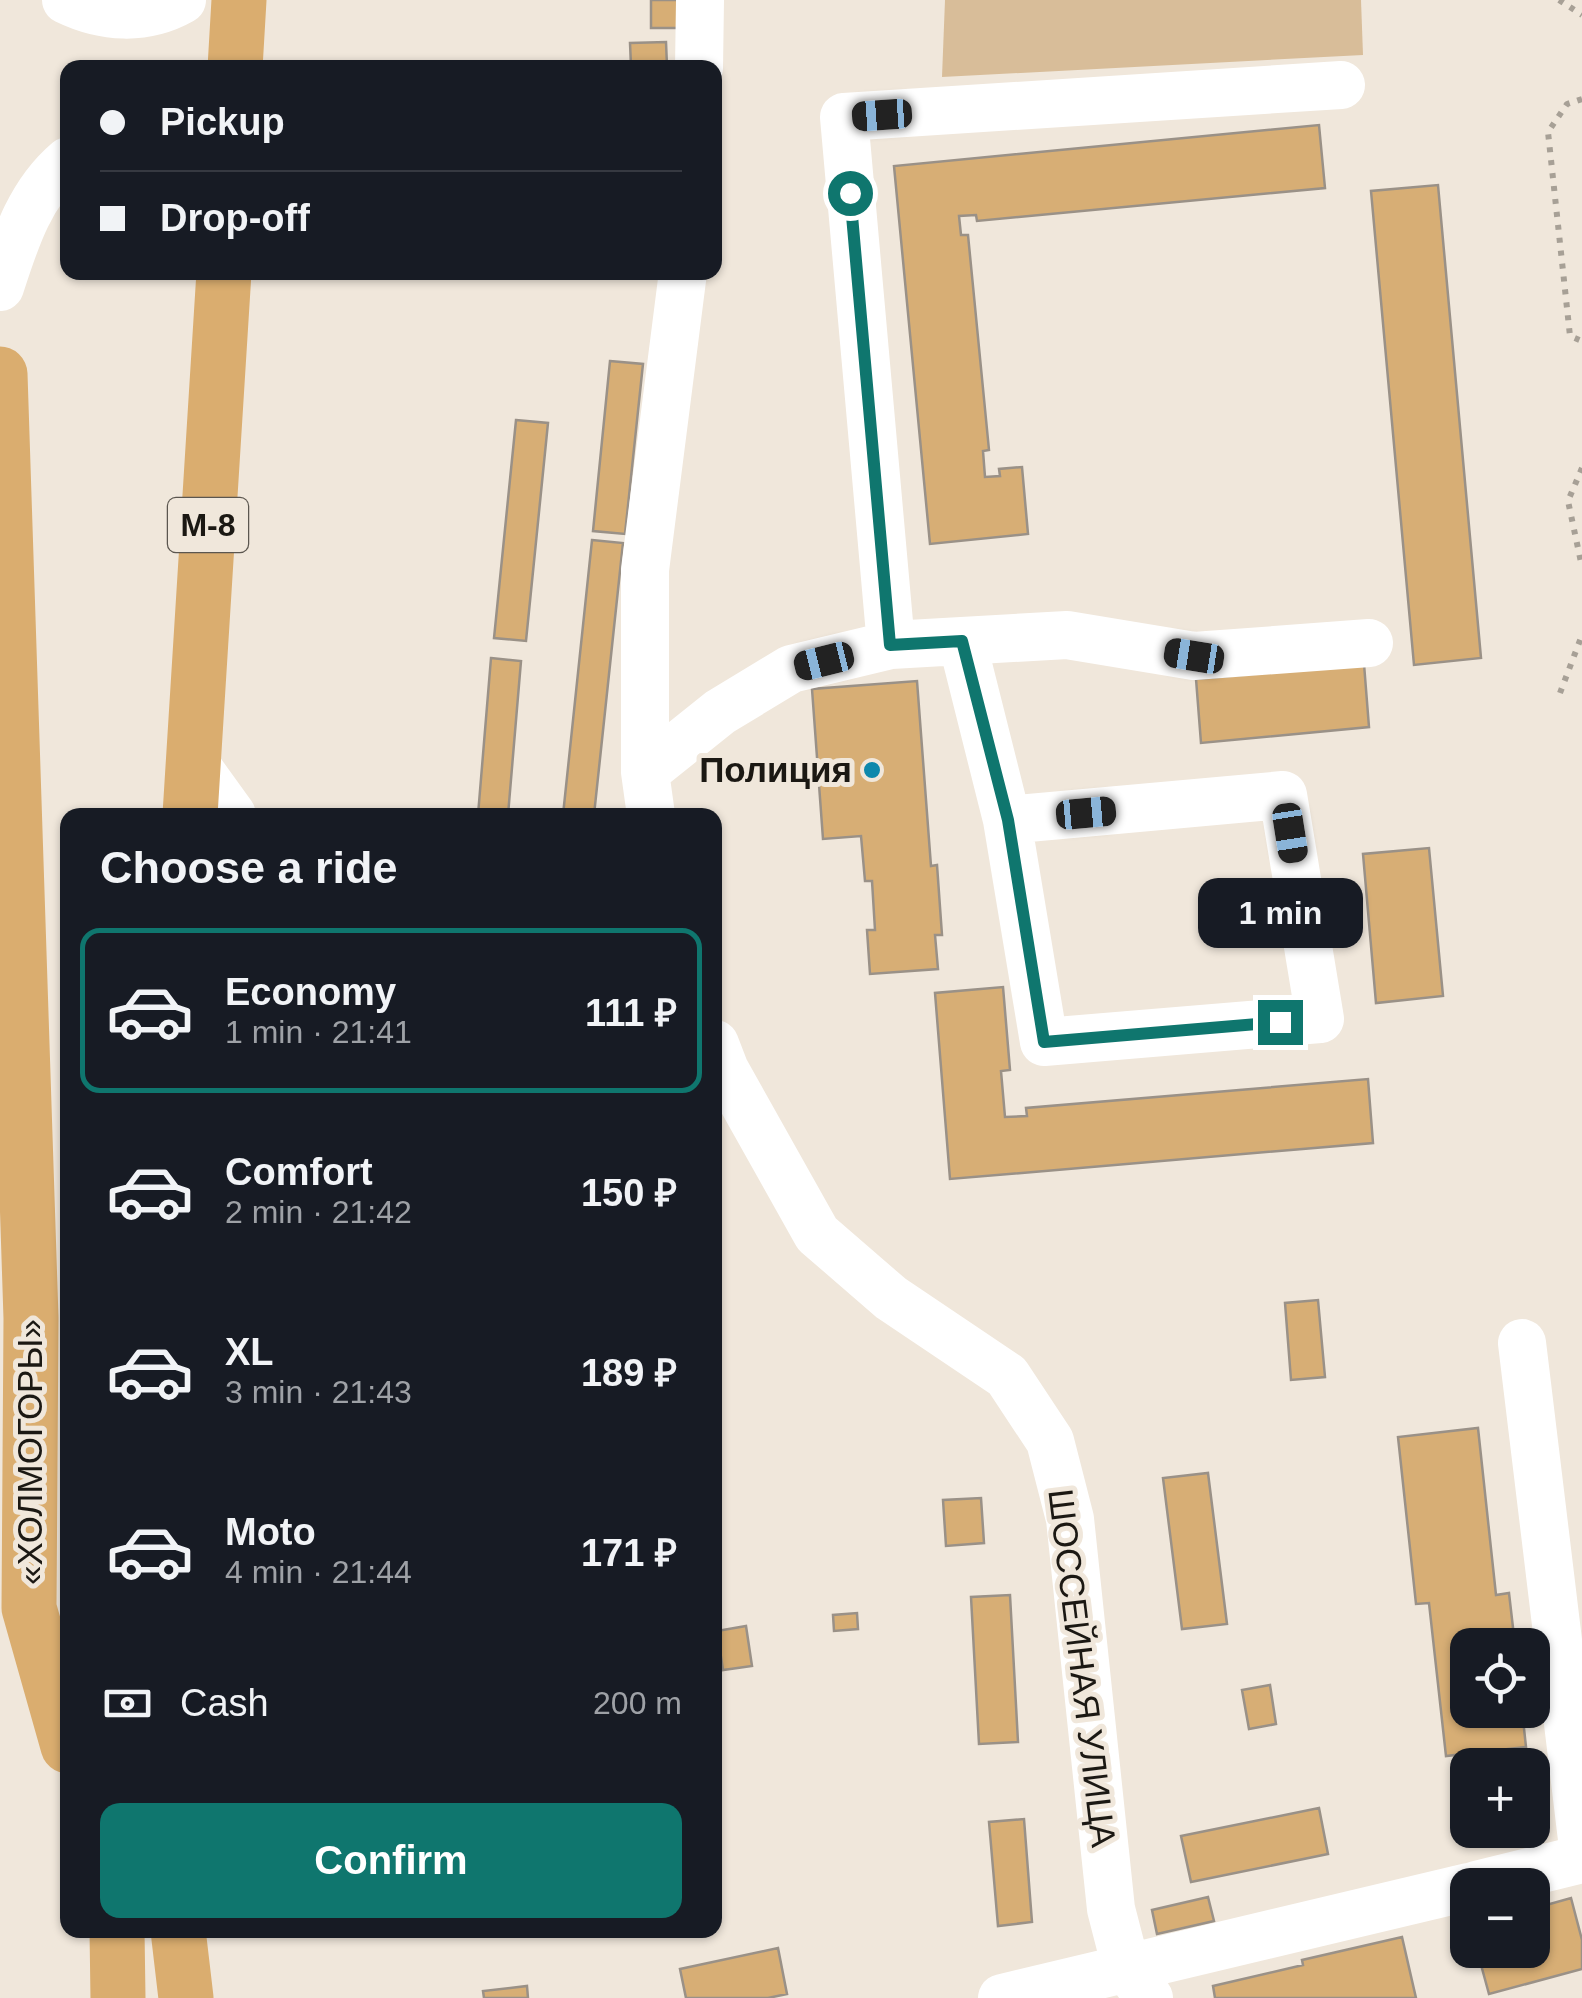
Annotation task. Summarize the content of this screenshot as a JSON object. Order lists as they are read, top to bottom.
{
  "streets": {
    "highway": ["М-8", "«ХОЛМОГОРЫ»"],
    "street": ["ШОССЕЙНАЯ УЛИЦА"]
  },
  "places": ["Полиция"],
  "page": {
    "banner": ["Pickup", "Drop-off"],
    "heading": "Choose a ride",
    "bubble": "1 min",
    "list": [
      {
        "name": "Economy",
        "note": "1 min · 21:41",
        "value": "111 ₽"
      },
      {
        "name": "Comfort",
        "note": "2 min · 21:42",
        "value": "150 ₽"
      },
      {
        "name": "XL",
        "note": "3 min · 21:43",
        "value": "189 ₽"
      },
      {
        "name": "Moto",
        "note": "4 min · 21:44",
        "value": "171 ₽"
      }
    ],
    "map_buttons": ["+", "−"],
    "pay": ["Cash", "200 m"],
    "buttons": "Confirm"
  }
}
